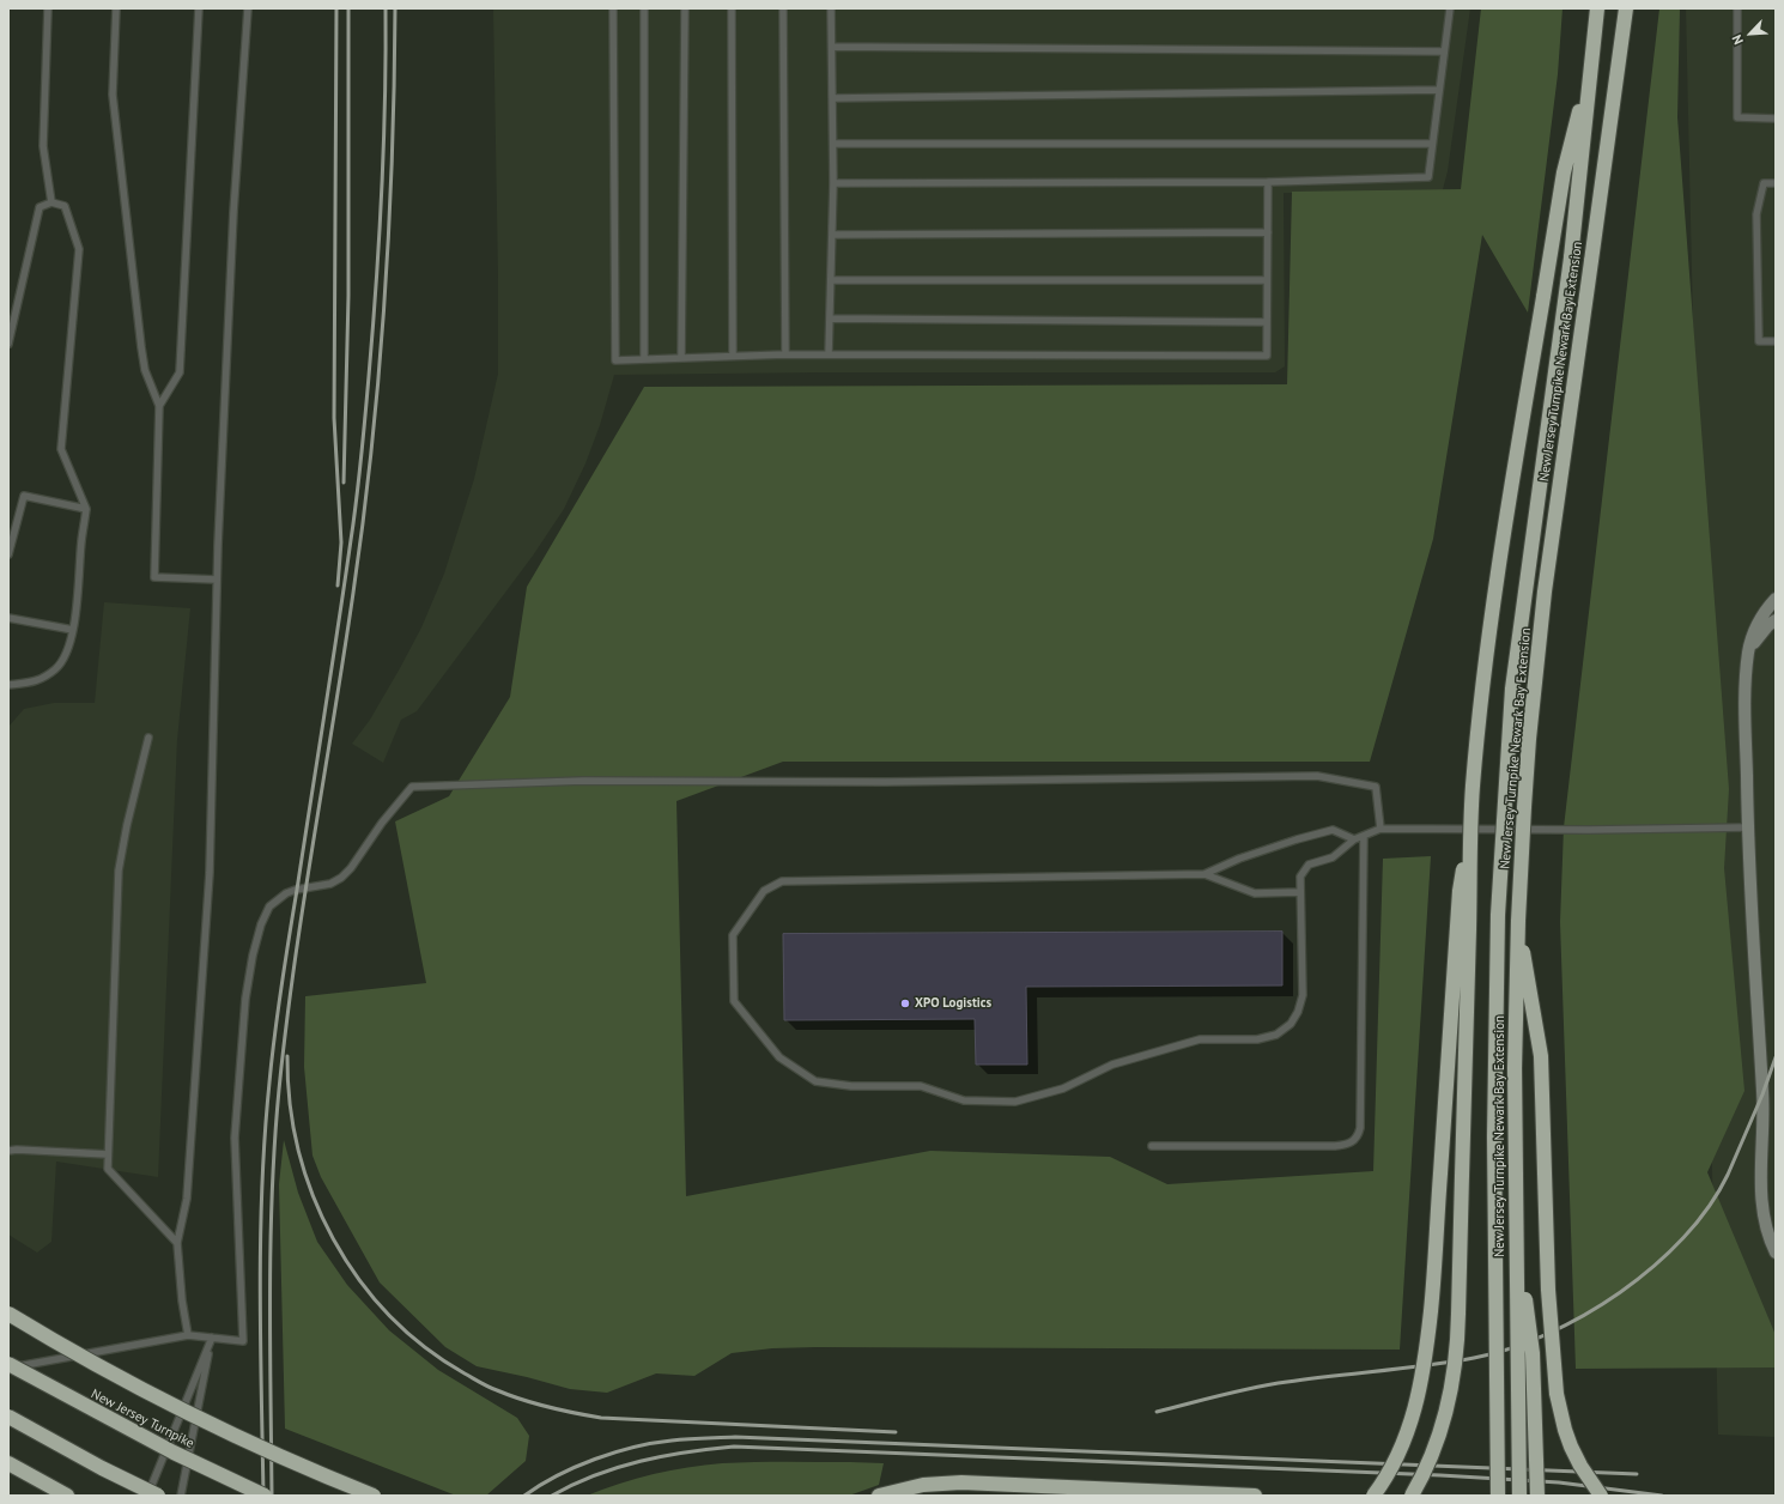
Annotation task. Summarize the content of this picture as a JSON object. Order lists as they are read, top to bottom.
{
  "streets": {
    "highway": ["New Jersey Turnpike Newark Bay Extension", "New Jersey Turnpike"]
  },
  "places": ["XPO Logistics"],
  "north": "bottom left"
}
